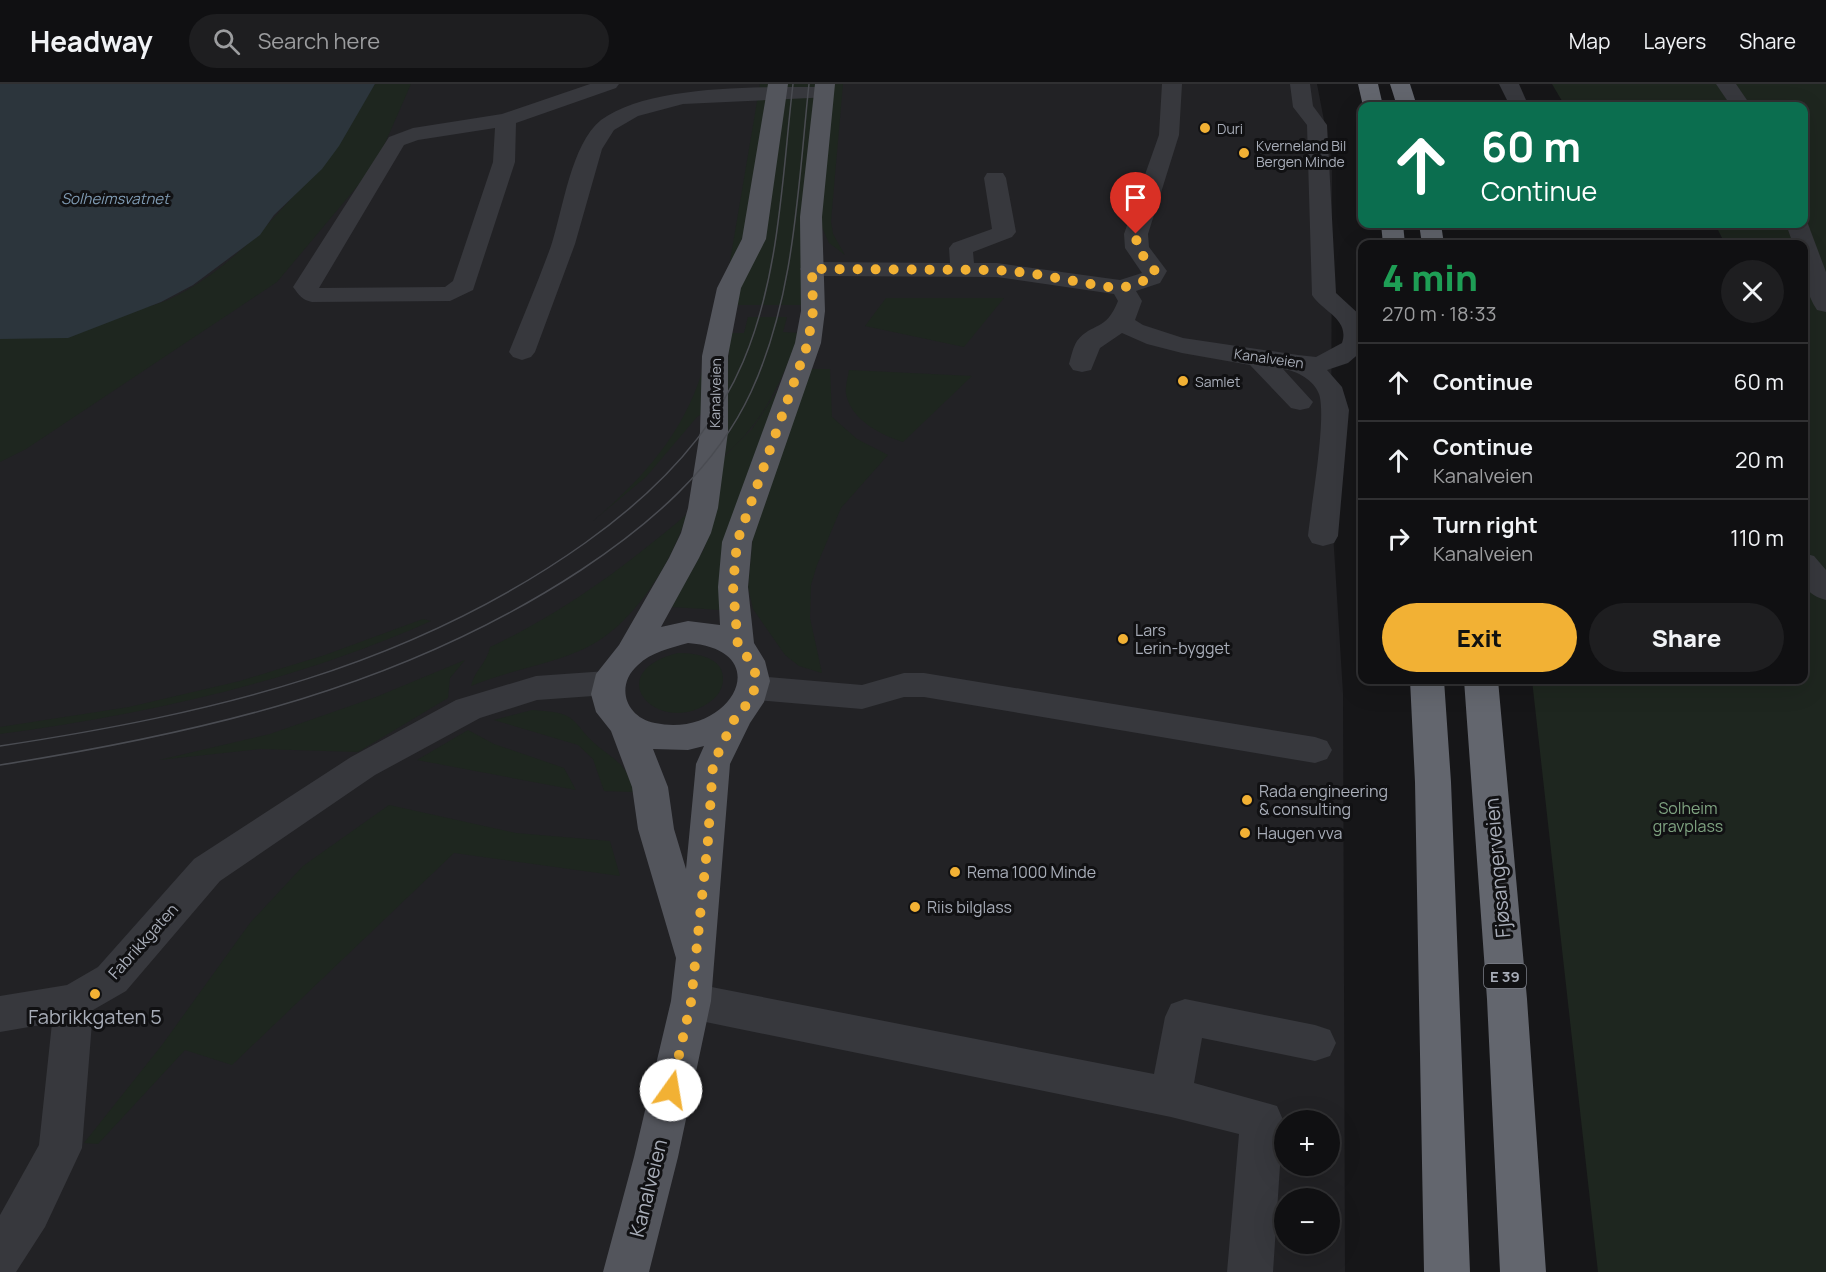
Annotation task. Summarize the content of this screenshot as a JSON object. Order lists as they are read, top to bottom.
{
  "streets": {
    "highway": ["Fjøsangerveien", "E 39"],
    "main road": ["Kanalveien"],
    "street": ["Fabrikkgaten"]
  },
  "crossings": [
    ["Kanalveien", "Fabrikkgaten"]
  ],
  "water": ["Solheimsvatnet"],
  "parks": ["Solheim gravplass"],
  "places": [
    "Duri",
    "Kverneland Bil Bergen Minde",
    "Samlet",
    "Lars Lerin-bygget",
    "Rada engineering & consulting",
    "Haugen vva",
    "Rema 1000 Minde",
    "Riis bilglass",
    "Fabrikkgaten 5"
  ],
  "page": {
    "header": "Headway",
    "search": "Search here",
    "nav": ["Map", "Layers", "Share"],
    "turn": ["60 m", "Continue"],
    "heading": ["4 min", "270 m · 18:33"],
    "list": [
      {
        "name": "Continue",
        "value": "60 m"
      },
      {
        "name": "Continue",
        "note": "Kanalveien",
        "value": "20 m"
      },
      {
        "name": "Turn right",
        "note": "Kanalveien",
        "value": "110 m"
      }
    ],
    "buttons": ["Exit", "Share"],
    "map_buttons": ["+", "−"]
  }
}
